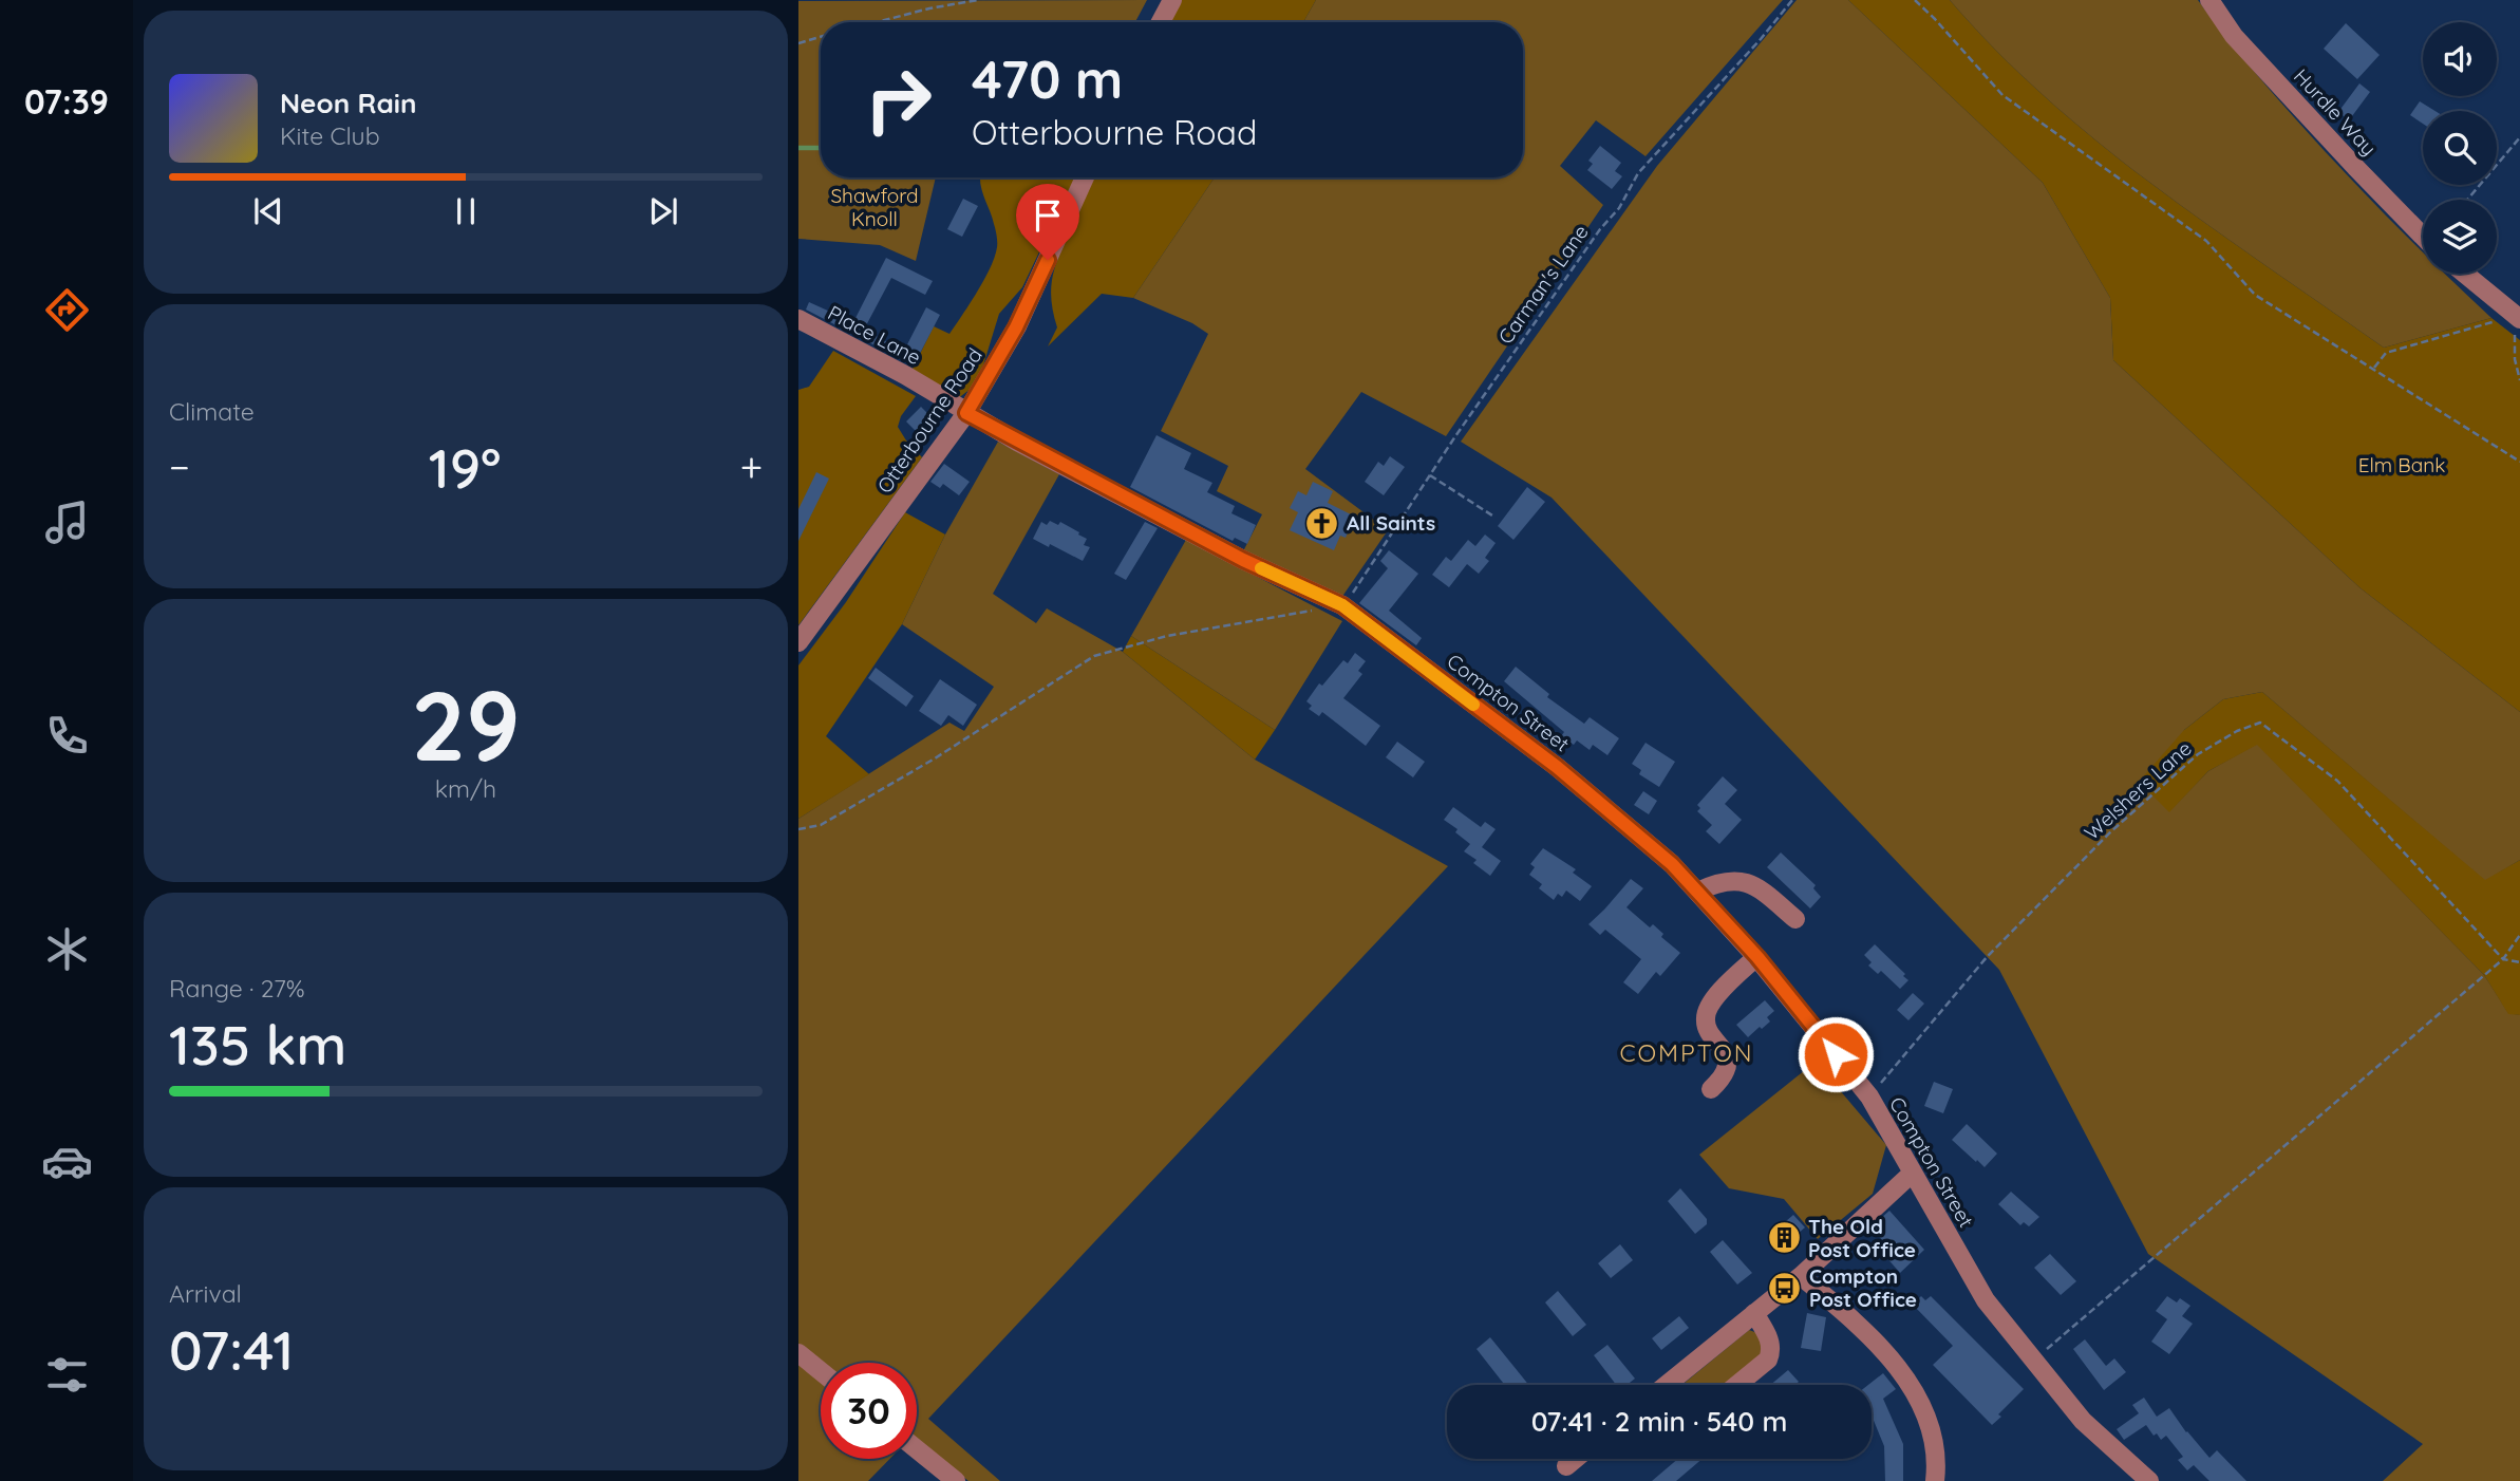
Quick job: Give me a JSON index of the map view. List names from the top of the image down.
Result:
{
  "streets": {
    "street": [
      "Hurdle Way",
      "Place Lane",
      "Otterbourne Road",
      "Compton Street"
    ],
    "path": ["Carman's Lane", "Welshers Lane"]
  },
  "crossings": [
    ["Carman's Lane", "Compton Street"],
    ["Place Lane", "Otterbourne Road"],
    ["Place Lane", "Compton Street"],
    ["Otterbourne Road", "Compton Street"],
    ["Compton Street", "Welshers Lane"]
  ],
  "districts": ["COMPTON"],
  "parks": ["Shawford Knoll", "Elm Bank"],
  "places": {
    "church": ["All Saints"],
    "building": ["The Old Post Office"],
    "bus stop": ["Compton Post Office"]
  },
  "page": {
    "tabs": "07:39",
    "turn": ["470 m", "Otterbourne Road"],
    "song": ["Neon Rain", "Kite Club"],
    "tile": [
      "Climate",
      ["29", "km/h"],
      ["Range · 27%", "135 km"],
      ["Arrival", "07:41"]
    ],
    "heat": ["−", "19°", "+"],
    "limit": "30",
    "trip": "07:41 · 2 min · 540 m"
  }
}
